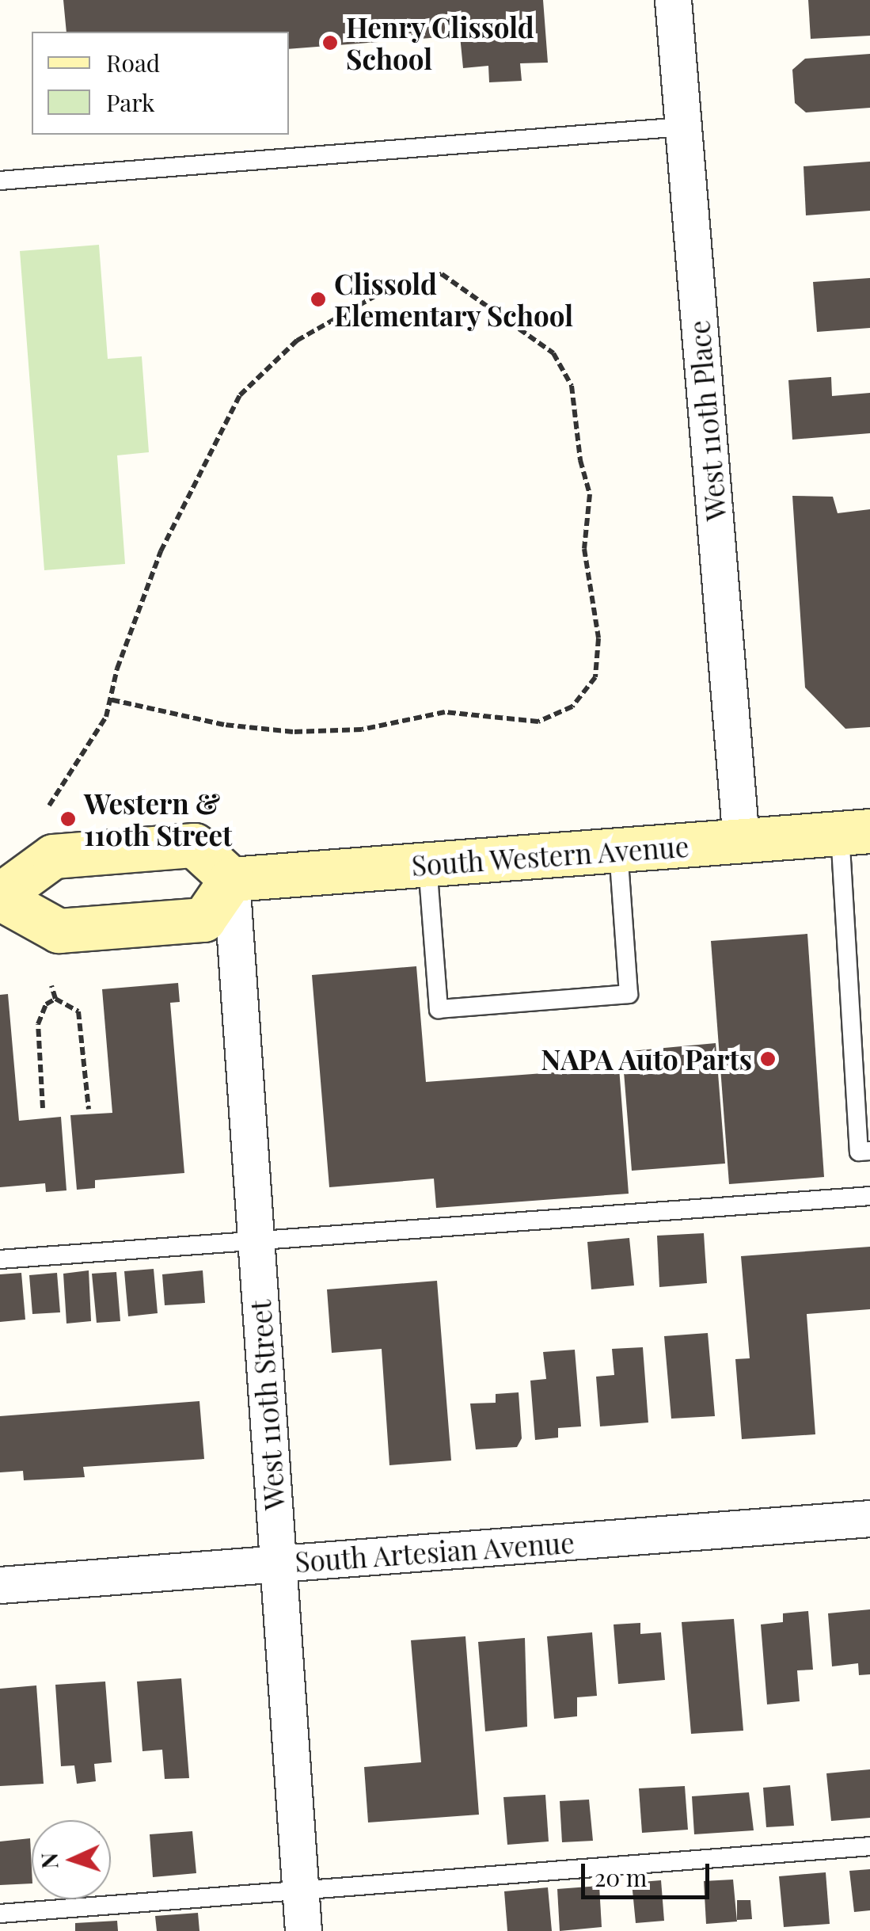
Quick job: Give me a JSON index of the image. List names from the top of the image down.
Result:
{
  "streets": {
    "main road": ["South Western Avenue"],
    "street": ["West 110th Place", "West 110th Street", "South Artesian Avenue"]
  },
  "crossings": [
    ["West 110th Place", "South Western Avenue"],
    ["South Western Avenue", "West 110th Street"],
    ["West 110th Street", "South Artesian Avenue"]
  ],
  "places": [
    "Henry Clissold School",
    "Clissold Elementary School",
    "Western & 110th Street",
    "NAPA Auto Parts"
  ],
  "legend": ["Road", "Park"],
  "scale_bar": "20 m",
  "north": "left"
}
